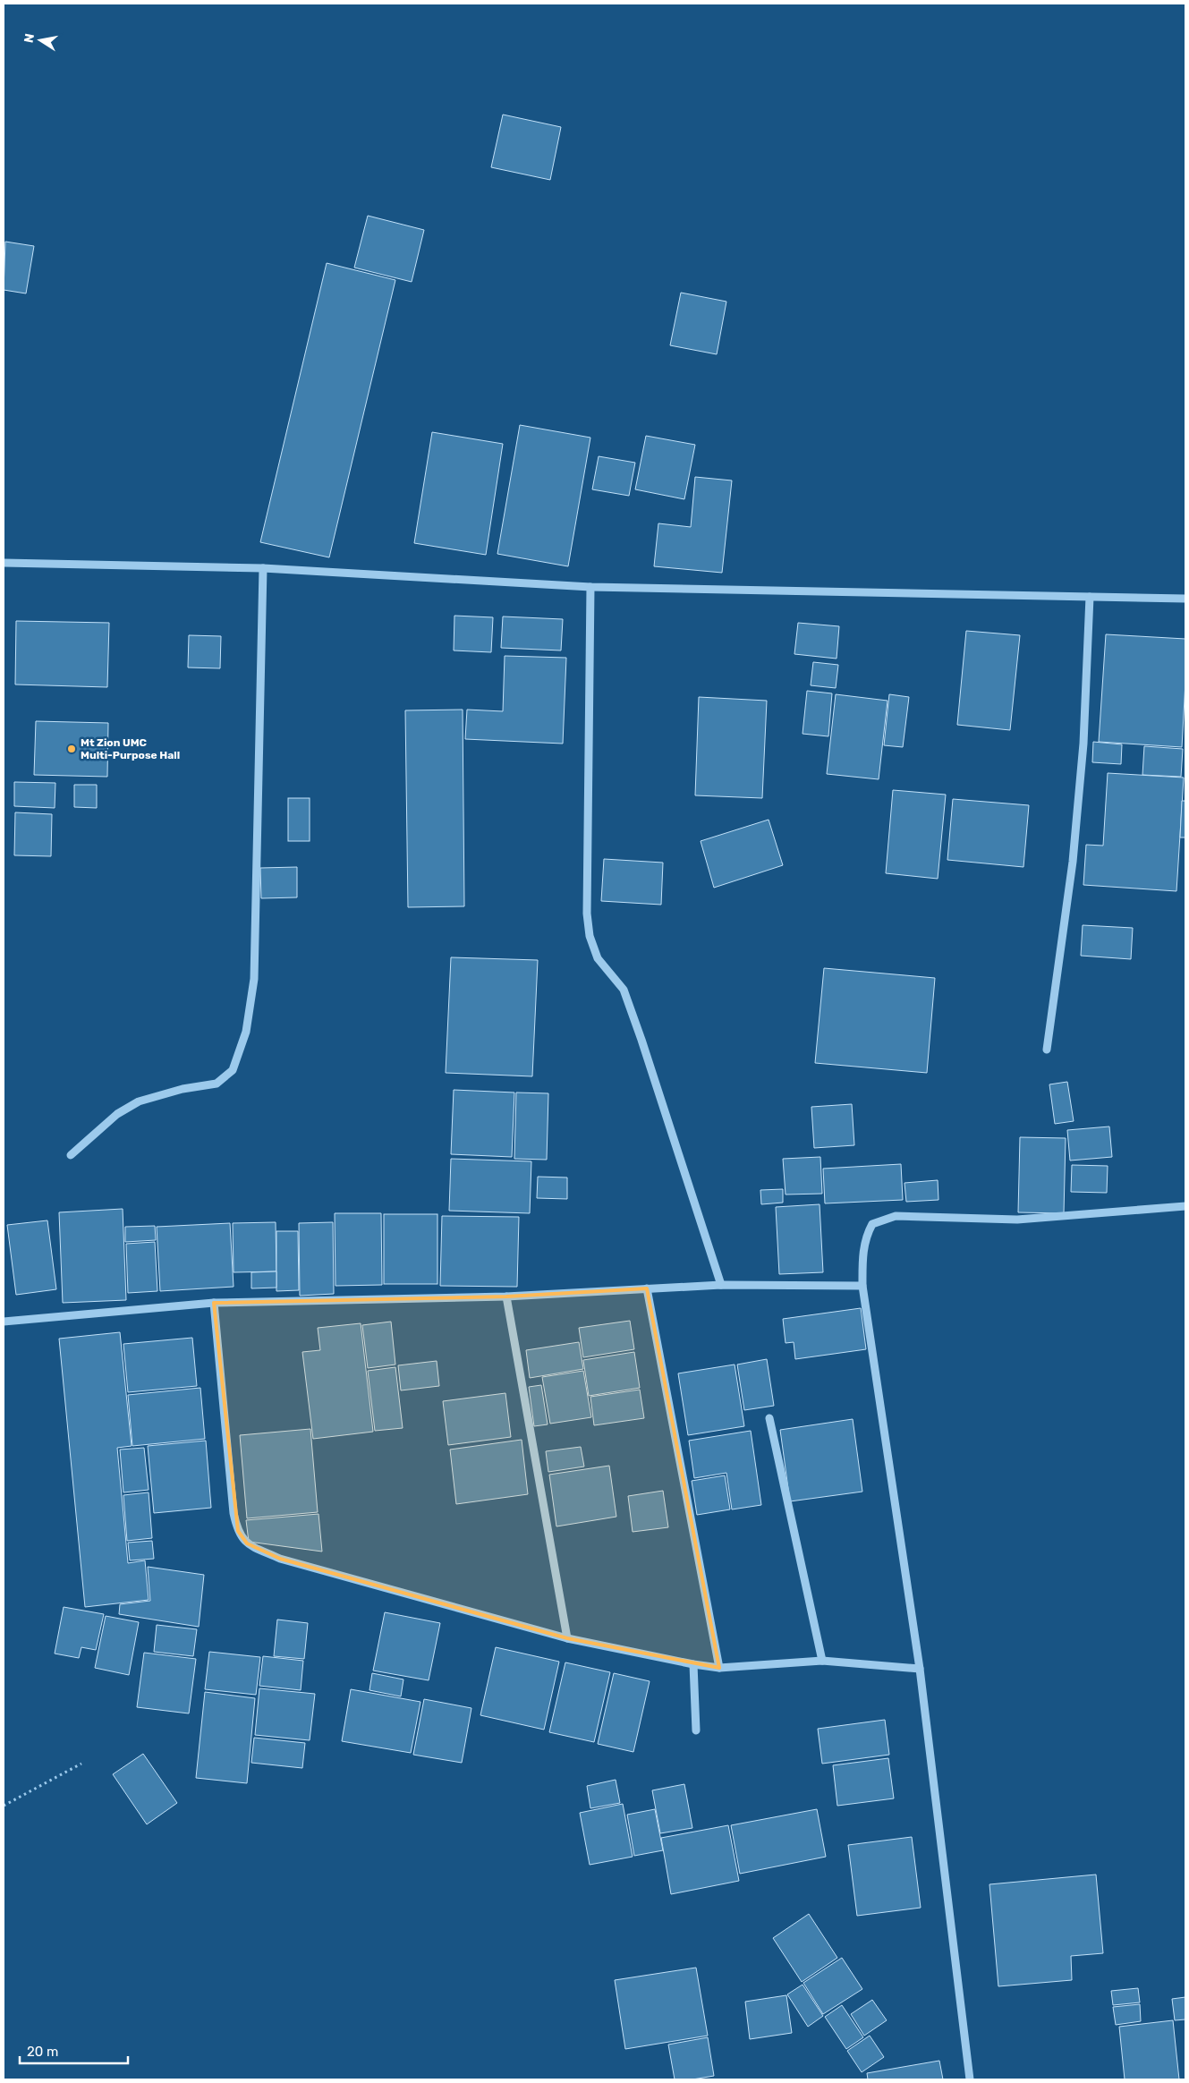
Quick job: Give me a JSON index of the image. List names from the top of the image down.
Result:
{
  "places": ["Mt Zion UMC Multi-Purpose Hall"],
  "scale_bar": "20 m",
  "north": "left"
}
